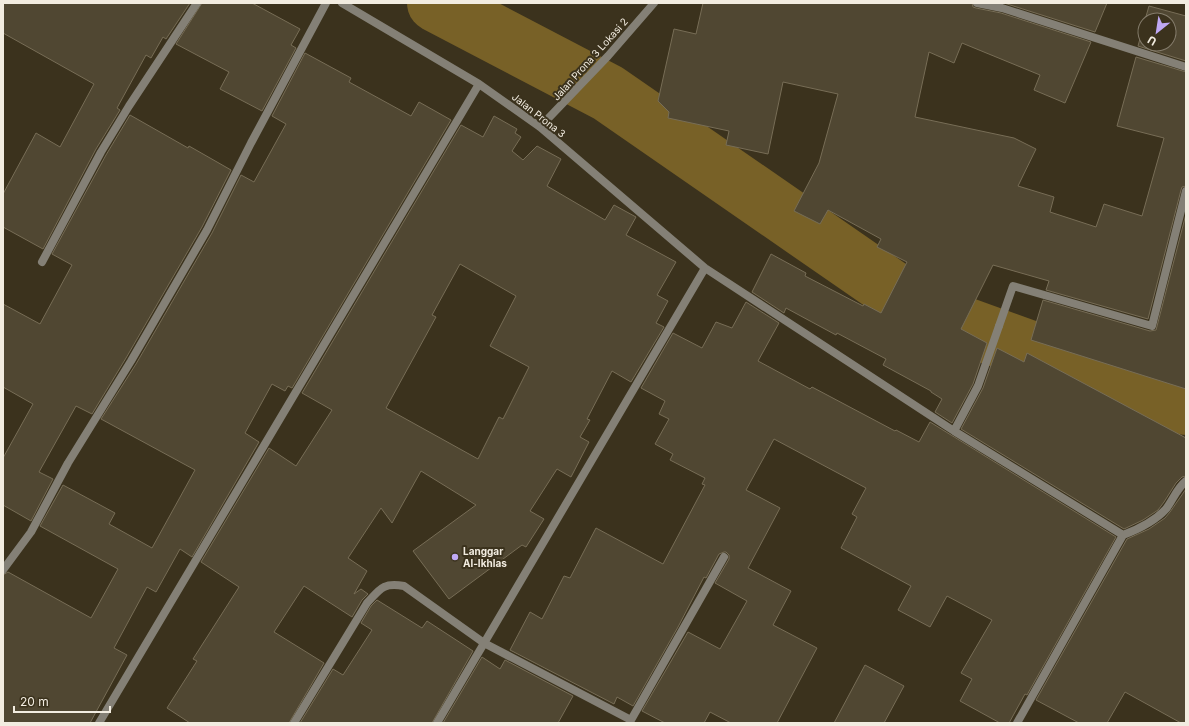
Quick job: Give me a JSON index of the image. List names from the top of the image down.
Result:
{
  "streets": {
    "street": ["Jalan Prona 3 Lokasi 2", "Jalan Prona 3"]
  },
  "crossings": [
    ["Jalan Prona 3 Lokasi 2", "Jalan Prona 3"]
  ],
  "places": ["Langgar Al-Ikhlas"],
  "scale_bar": "20 m",
  "north": "bottom left"
}
